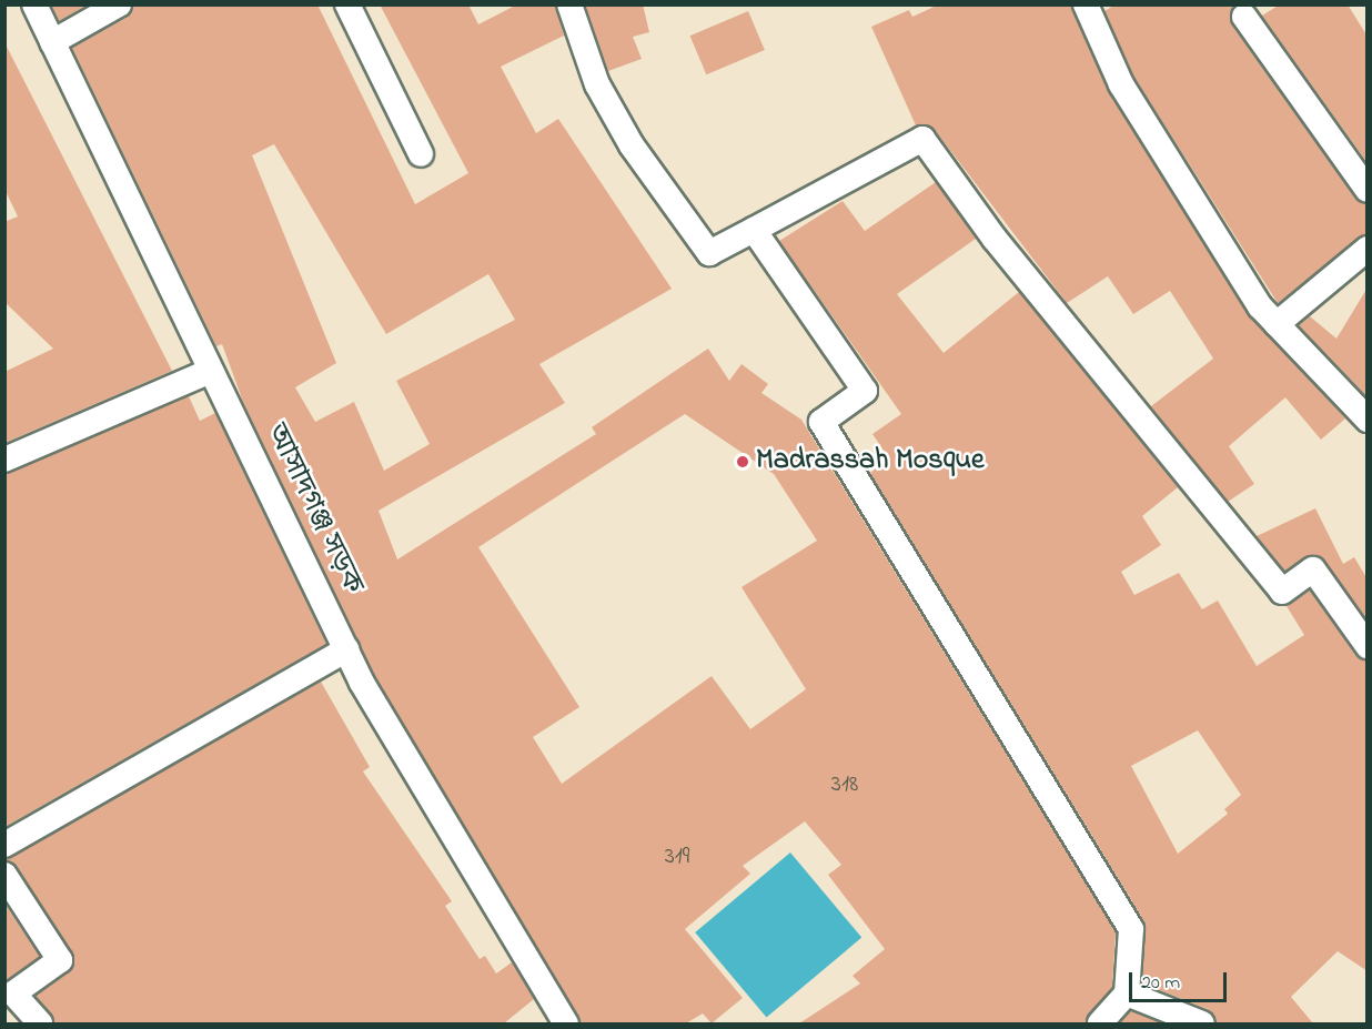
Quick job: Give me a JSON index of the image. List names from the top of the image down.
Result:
{
  "streets": {
    "street": ["আসাদগঞ্জ সড়ক"]
  },
  "places": ["Madrassah Mosque"],
  "house_numbers": ["318", "319"],
  "scale_bar": "20 m"
}
